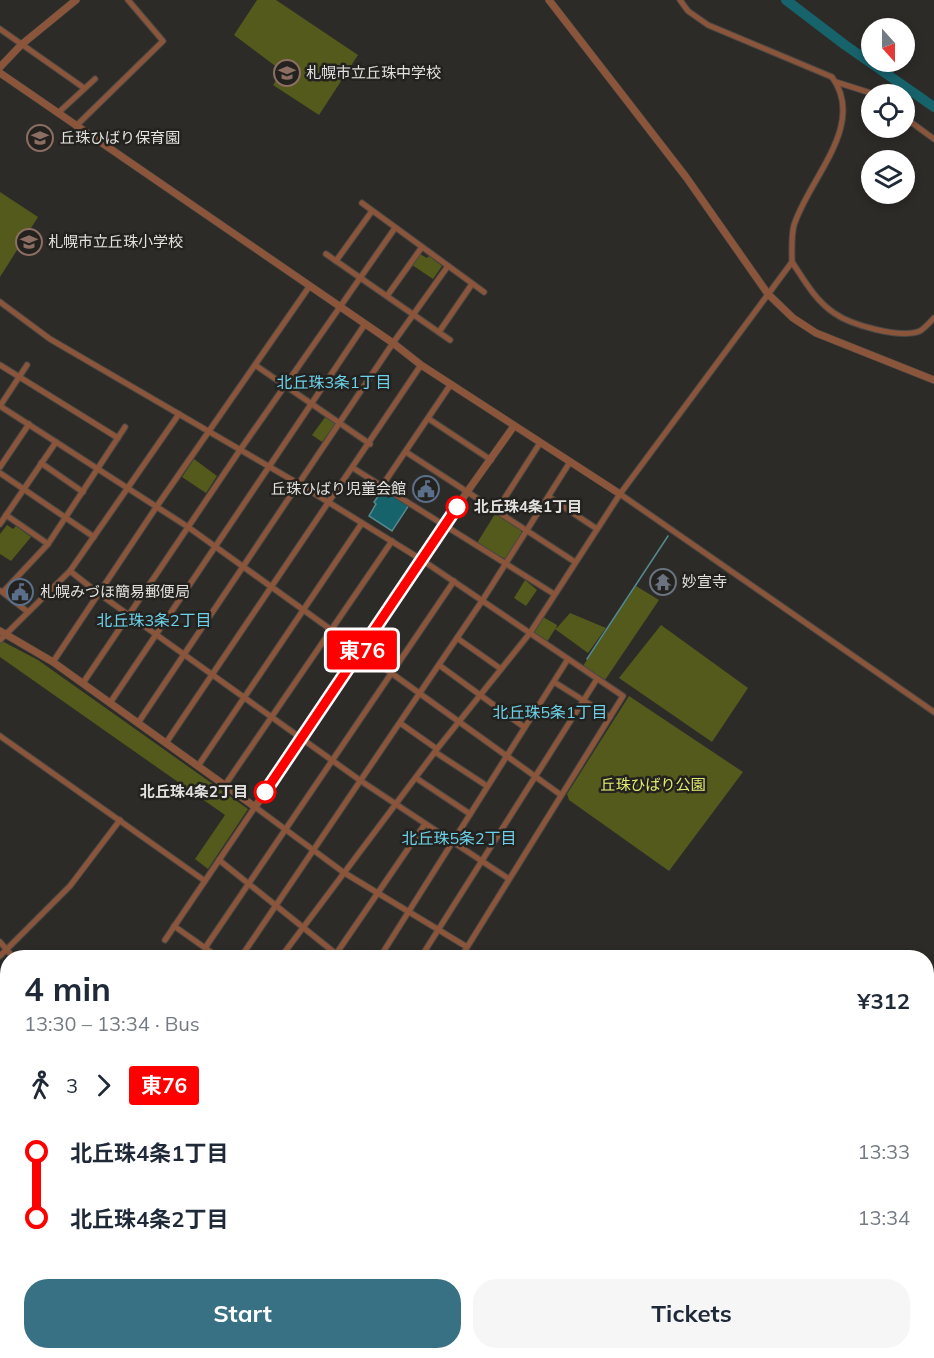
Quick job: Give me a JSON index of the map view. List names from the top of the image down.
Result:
{
  "districts": [
    "北丘珠3条1丁目",
    "北丘珠3条2丁目",
    "北丘珠5条1丁目",
    "北丘珠5条2丁目"
  ],
  "parks": ["丘珠ひばり公園"],
  "places": {
    "school or university": ["札幌市立丘珠中学校", "丘珠ひばり保育園", "札幌市立丘珠小学校"],
    "public building": ["丘珠ひばり児童会館", "札幌みづほ簡易郵便局"],
    "other": ["北丘珠4条1丁目", "北丘珠4条2丁目"],
    "temple": ["妙宣寺"]
  },
  "lines": ["bus line 東76"],
  "north": "bottom",
  "page": {
    "on_map": "東76",
    "heading": ["4 min", "13:30 – 13:34 · Bus", "¥312"],
    "legs": ["3", "東76"],
    "list": [
      {
        "name": "北丘珠4条1丁目",
        "value": "13:33"
      },
      {
        "name": "北丘珠4条2丁目",
        "value": "13:34"
      }
    ],
    "buttons": ["Start", "Tickets"]
  }
}
